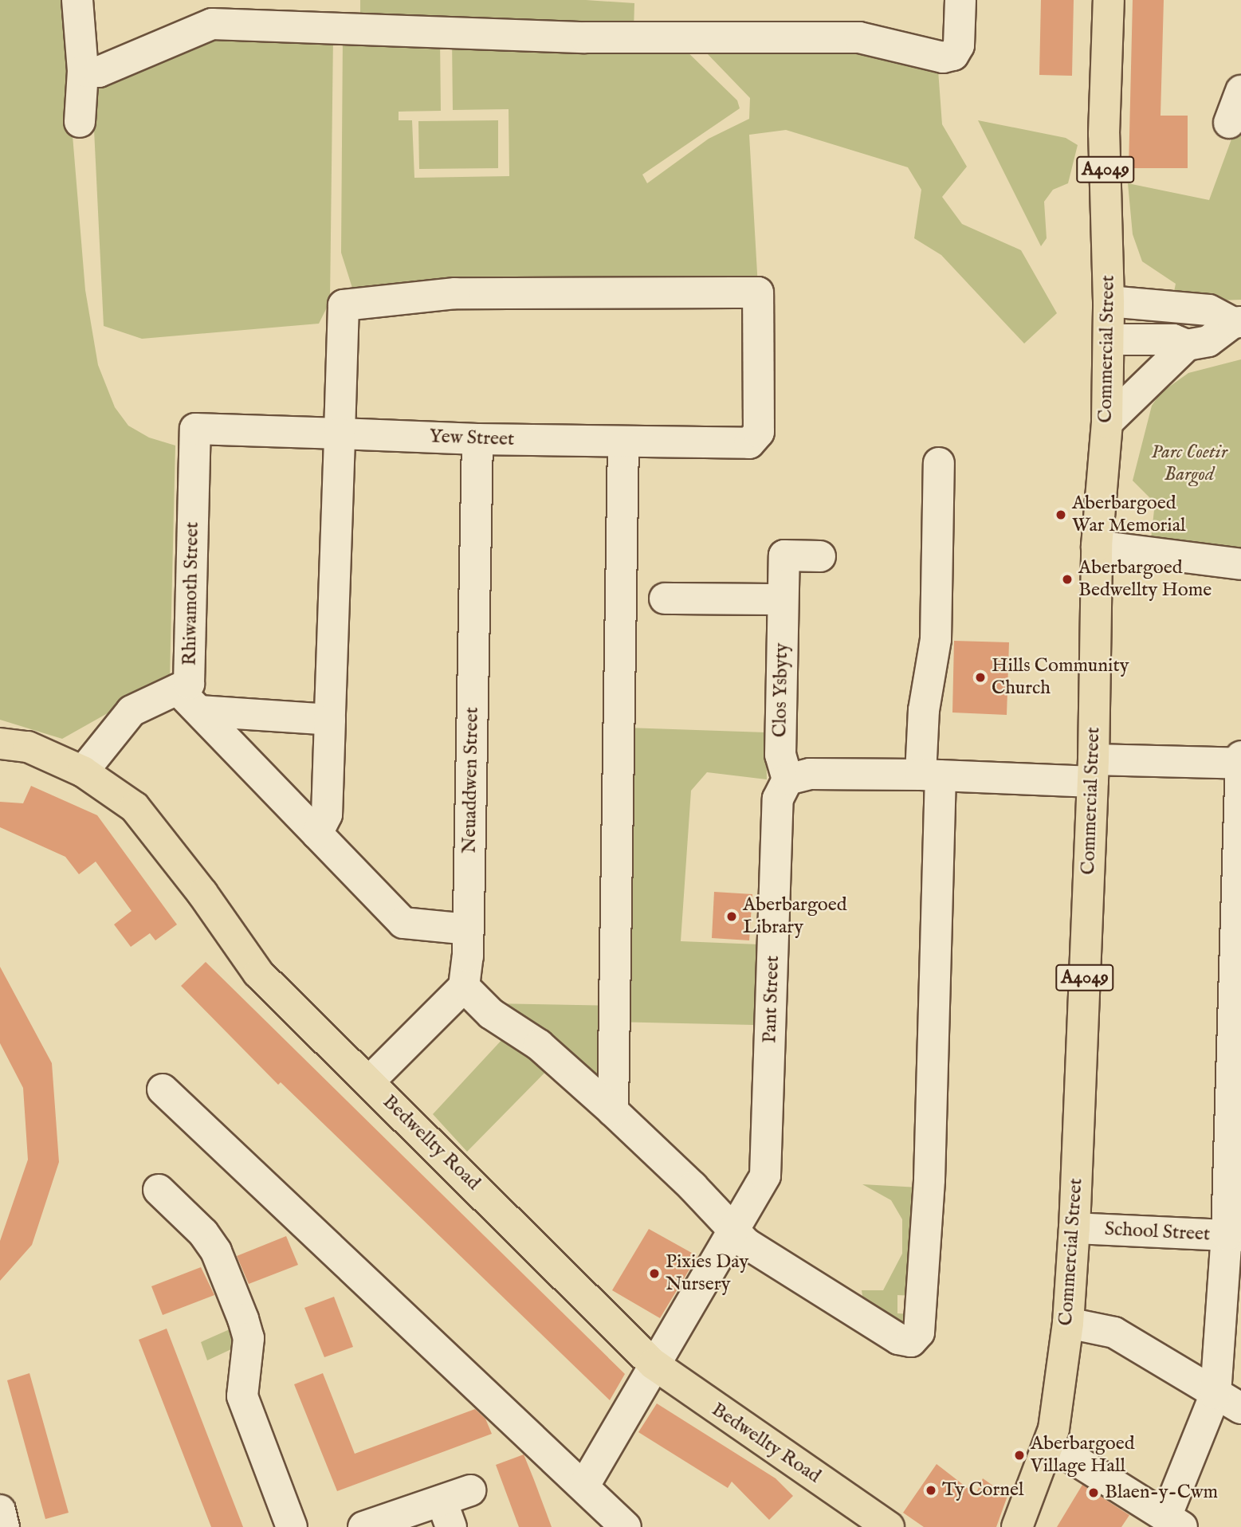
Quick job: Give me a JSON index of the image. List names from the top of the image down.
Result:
{
  "streets": {
    "main road": ["A4049", "Commercial Street", "Bedwellty Road"],
    "street": [
      "Yew Street",
      "Rhiwamoth Street",
      "Clos Ysbyty",
      "Neuaddwen Street",
      "Pant Street",
      "School Street"
    ]
  },
  "crossings": [
    ["Commercial Street", "School Street"],
    ["Yew Street", "Rhiwamoth Street"],
    ["Yew Street", "Neuaddwen Street"],
    ["Rhiwamoth Street", "Bedwellty Road"],
    ["Clos Ysbyty", "Pant Street"],
    ["Pant Street", "Bedwellty Road"]
  ],
  "parks": ["Parc Coetir Bargod"],
  "places": [
    "Aberbargoed War Memorial",
    "Aberbargoed Bedwellty Home",
    "Hills Community Church",
    "Aberbargoed Library",
    "Pixies Day Nursery",
    "Aberbargoed Village Hall",
    "Ty Cornel",
    "Blaen-y-Cwm"
  ]
}
